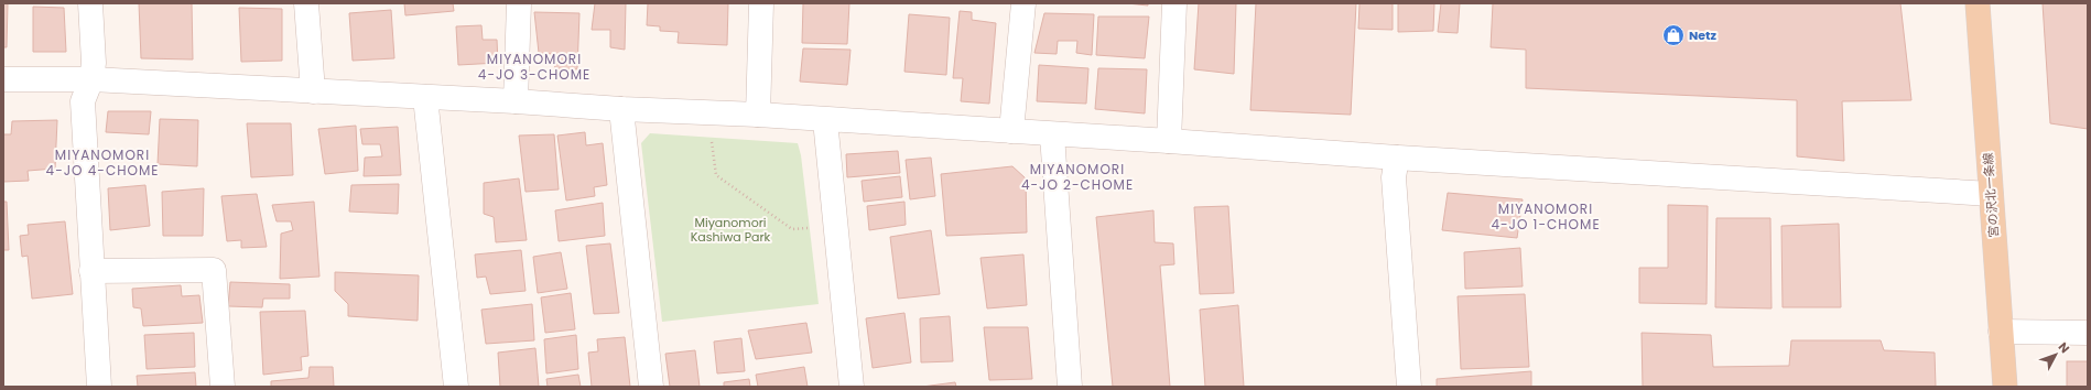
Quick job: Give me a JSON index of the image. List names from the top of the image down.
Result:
{
  "streets": {
    "main road": ["宮の沢北一条線"]
  },
  "districts": [
    "MIYANOMORI 4-JO 3-CHOME",
    "MIYANOMORI 4-JO 4-CHOME",
    "MIYANOMORI 4-JO 2-CHOME",
    "MIYANOMORI 4-JO 1-CHOME"
  ],
  "parks": ["Miyanomori Kashiwa Park"],
  "places": {
    "shop": ["Netz"]
  },
  "north": "top right"
}
